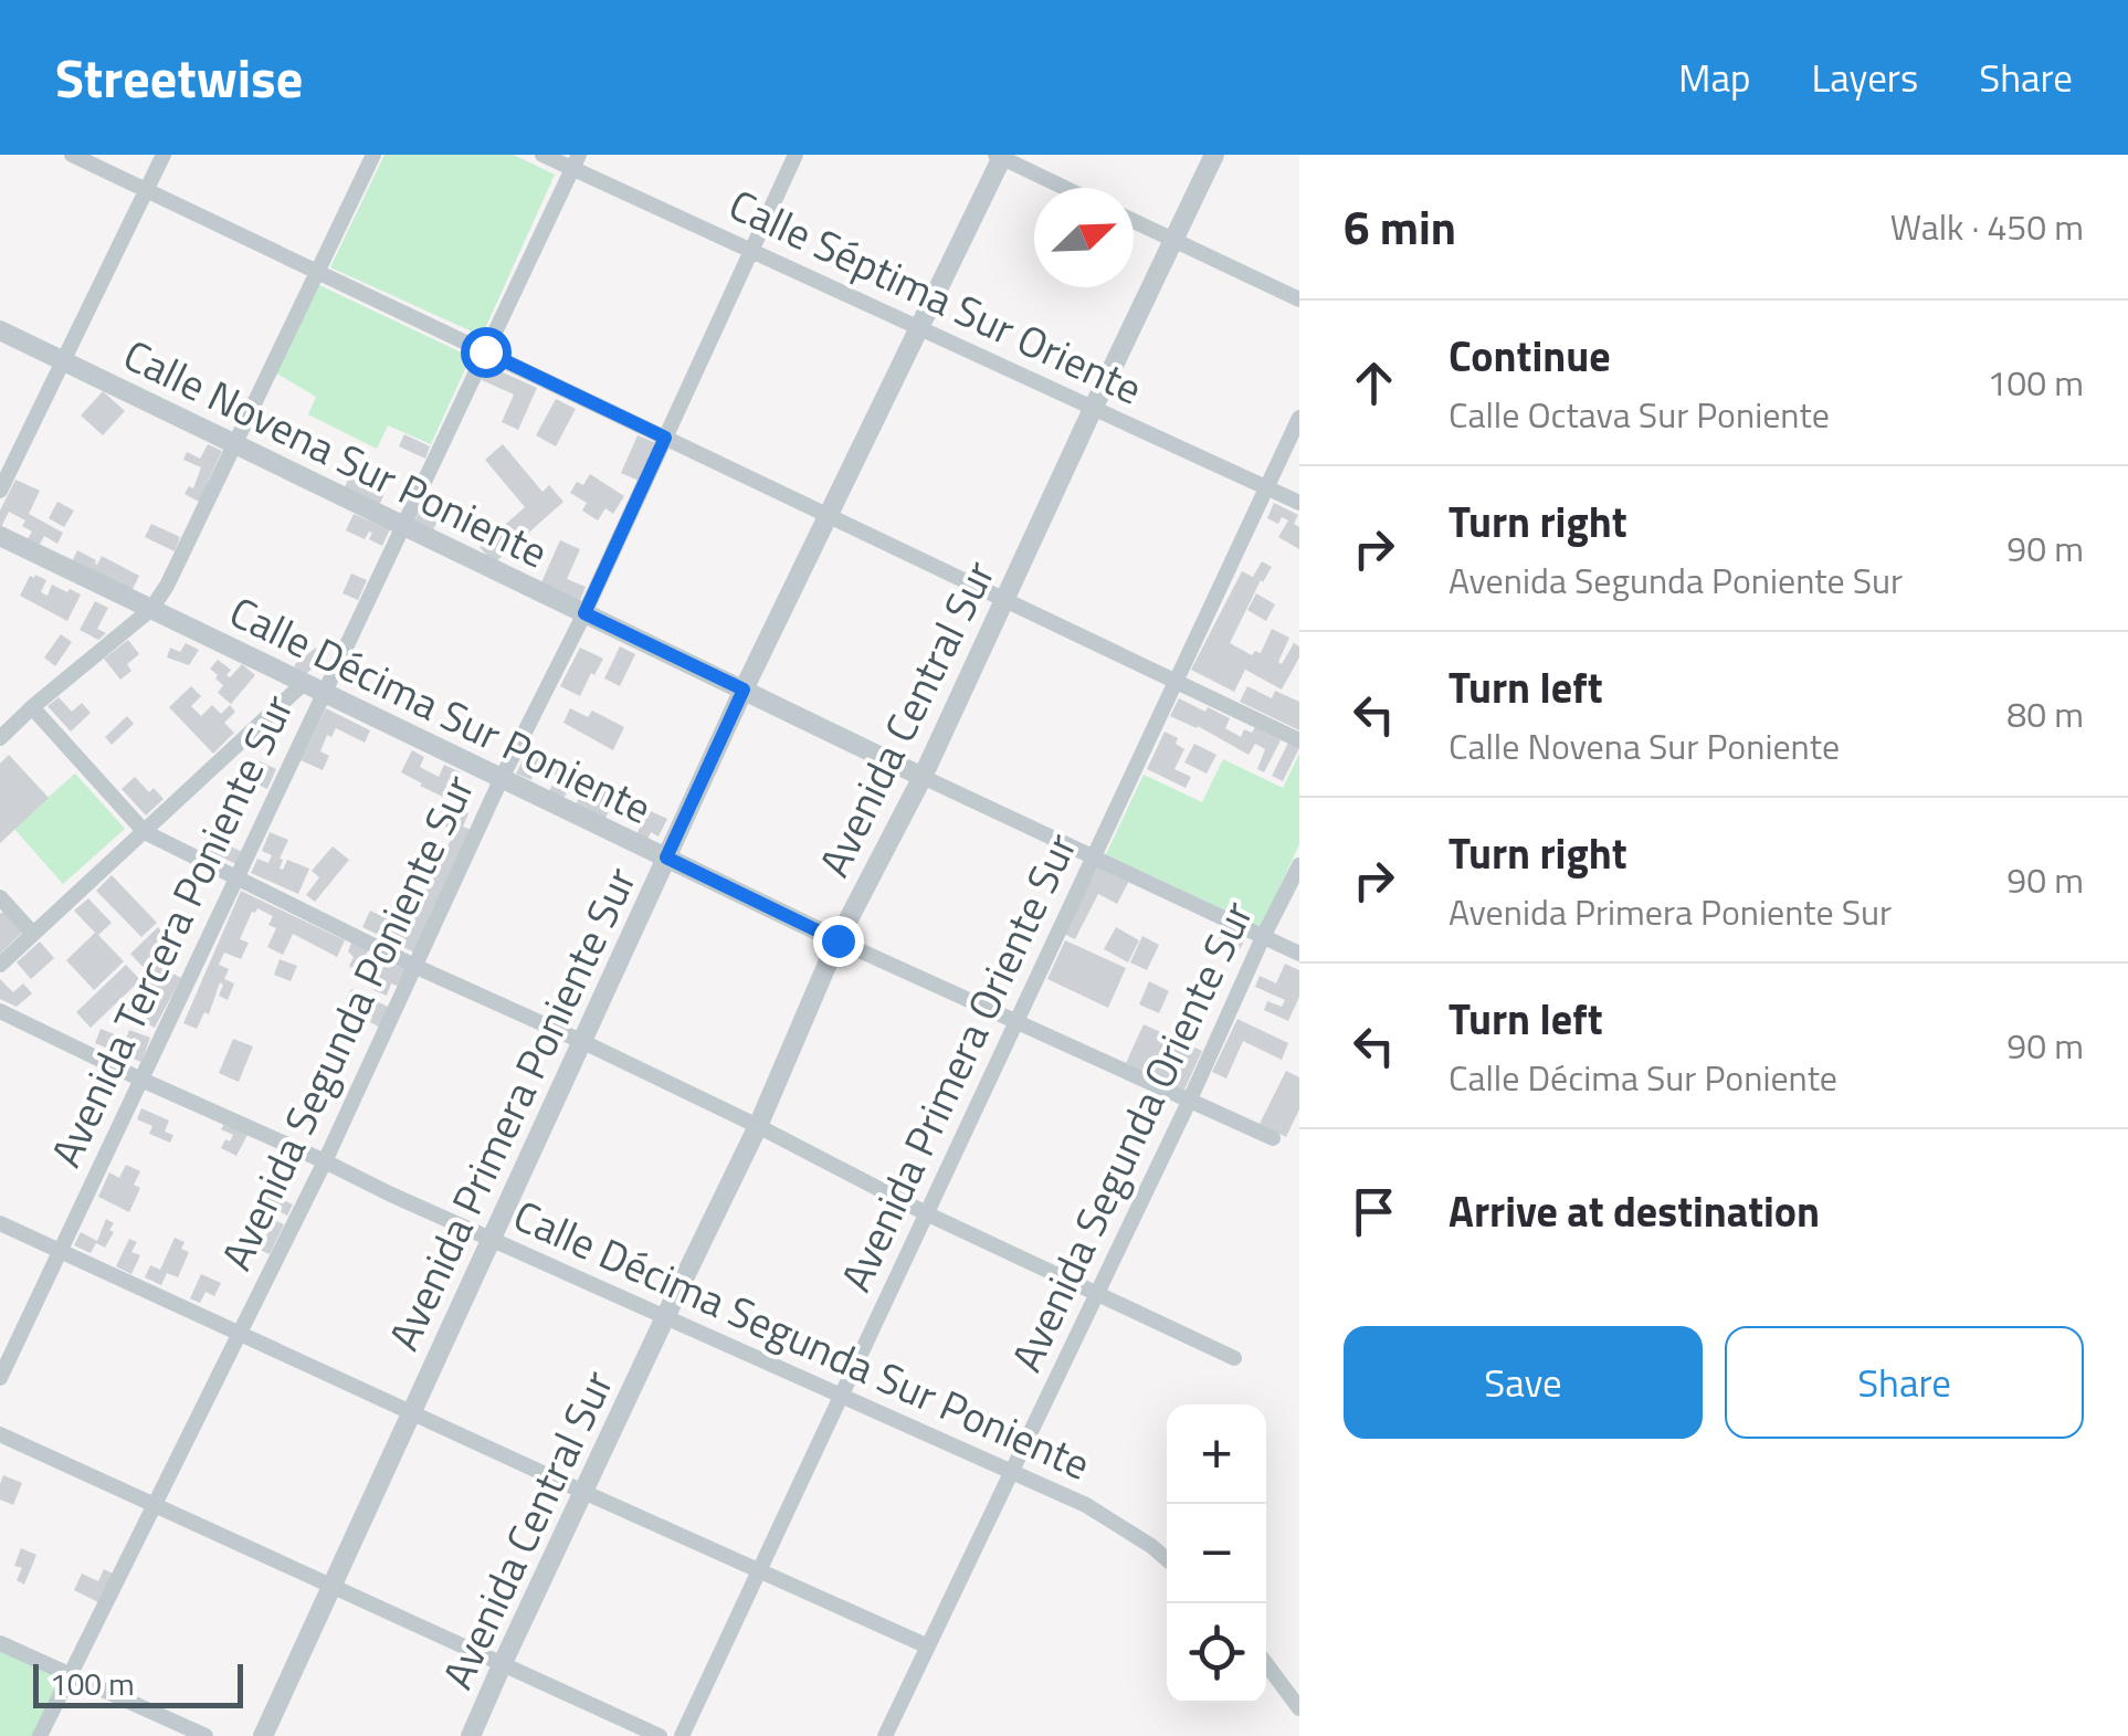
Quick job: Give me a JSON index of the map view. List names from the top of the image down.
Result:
{
  "streets": {
    "street": [
      "Calle Séptima Sur Oriente",
      "Calle Novena Sur Poniente",
      "Calle Décima Sur Poniente",
      "Avenida Central Sur",
      "Avenida Tercera Poniente Sur",
      "Avenida Segunda Poniente Sur",
      "Avenida Primera Oriente Sur",
      "Avenida Primera Poniente Sur",
      "Avenida Segunda Oriente Sur",
      "Calle Décima Segunda Sur Poniente"
    ]
  },
  "crossings": [
    ["Calle Séptima Sur Oriente", "Avenida Central Sur"],
    ["Calle Séptima Sur Oriente", "Avenida Tercera Poniente Sur"],
    ["Calle Séptima Sur Oriente", "Avenida Segunda Poniente Sur"],
    ["Calle Séptima Sur Oriente", "Avenida Primera Oriente Sur"],
    ["Calle Séptima Sur Oriente", "Avenida Primera Poniente Sur"],
    ["Calle Novena Sur Poniente", "Avenida Central Sur"],
    ["Calle Novena Sur Poniente", "Avenida Tercera Poniente Sur"],
    ["Calle Novena Sur Poniente", "Avenida Segunda Poniente Sur"],
    ["Calle Novena Sur Poniente", "Avenida Primera Oriente Sur"],
    ["Calle Novena Sur Poniente", "Avenida Primera Poniente Sur"],
    ["Calle Novena Sur Poniente", "Avenida Segunda Oriente Sur"],
    ["Calle Décima Sur Poniente", "Avenida Central Sur"],
    ["Calle Décima Sur Poniente", "Avenida Tercera Poniente Sur"],
    ["Calle Décima Sur Poniente", "Avenida Segunda Poniente Sur"],
    ["Calle Décima Sur Poniente", "Avenida Primera Oriente Sur"],
    ["Calle Décima Sur Poniente", "Avenida Primera Poniente Sur"],
    ["Calle Décima Sur Poniente", "Avenida Segunda Oriente Sur"],
    ["Avenida Central Sur", "Calle Décima Segunda Sur Poniente"],
    ["Avenida Tercera Poniente Sur", "Calle Décima Segunda Sur Poniente"],
    ["Avenida Segunda Poniente Sur", "Calle Décima Segunda Sur Poniente"],
    ["Avenida Primera Oriente Sur", "Calle Décima Segunda Sur Poniente"],
    ["Avenida Primera Poniente Sur", "Calle Décima Segunda Sur Poniente"],
    ["Avenida Segunda Oriente Sur", "Calle Décima Segunda Sur Poniente"]
  ],
  "scale_bar": "100 m",
  "north": "top right",
  "page": {
    "header": "Streetwise",
    "nav": ["Map", "Layers", "Share"],
    "heading": ["6 min", "Walk · 450 m"],
    "list": [
      ["Continue", "Calle Octava Sur Poniente", "100 m"],
      ["Turn right", "Avenida Segunda Poniente Sur", "90 m"],
      ["Turn left", "Calle Novena Sur Poniente", "80 m"],
      ["Turn right", "Avenida Primera Poniente Sur", "90 m"],
      ["Turn left", "Calle Décima Sur Poniente", "90 m"],
      "Arrive at destination"
    ],
    "buttons": ["Save", "Share"],
    "map_buttons": ["+", "−"],
    "scale": "100 m"
  }
}
